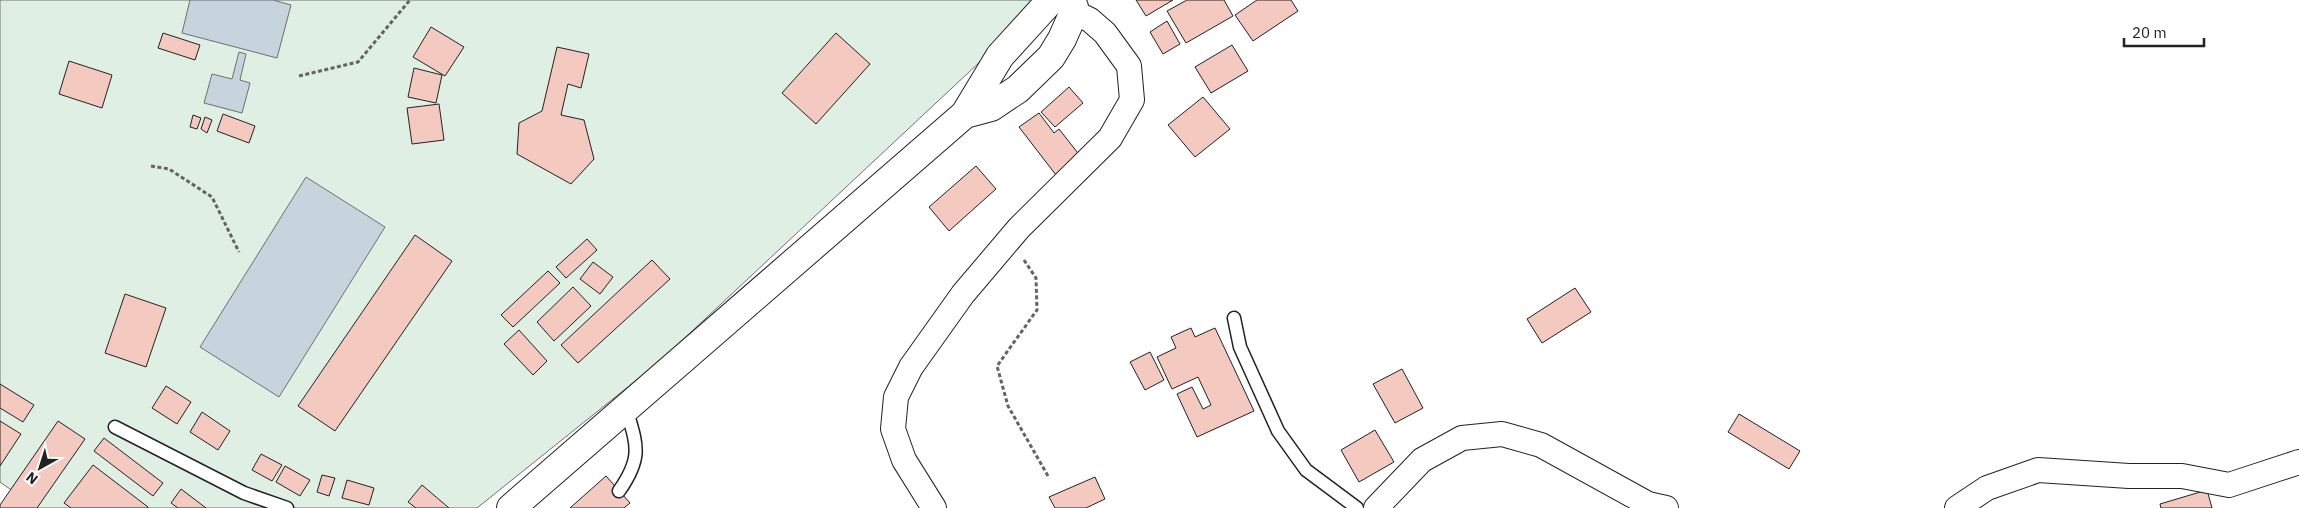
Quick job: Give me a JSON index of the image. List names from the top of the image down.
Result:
{
  "scale_bar": "20 m",
  "north": "bottom left"
}
